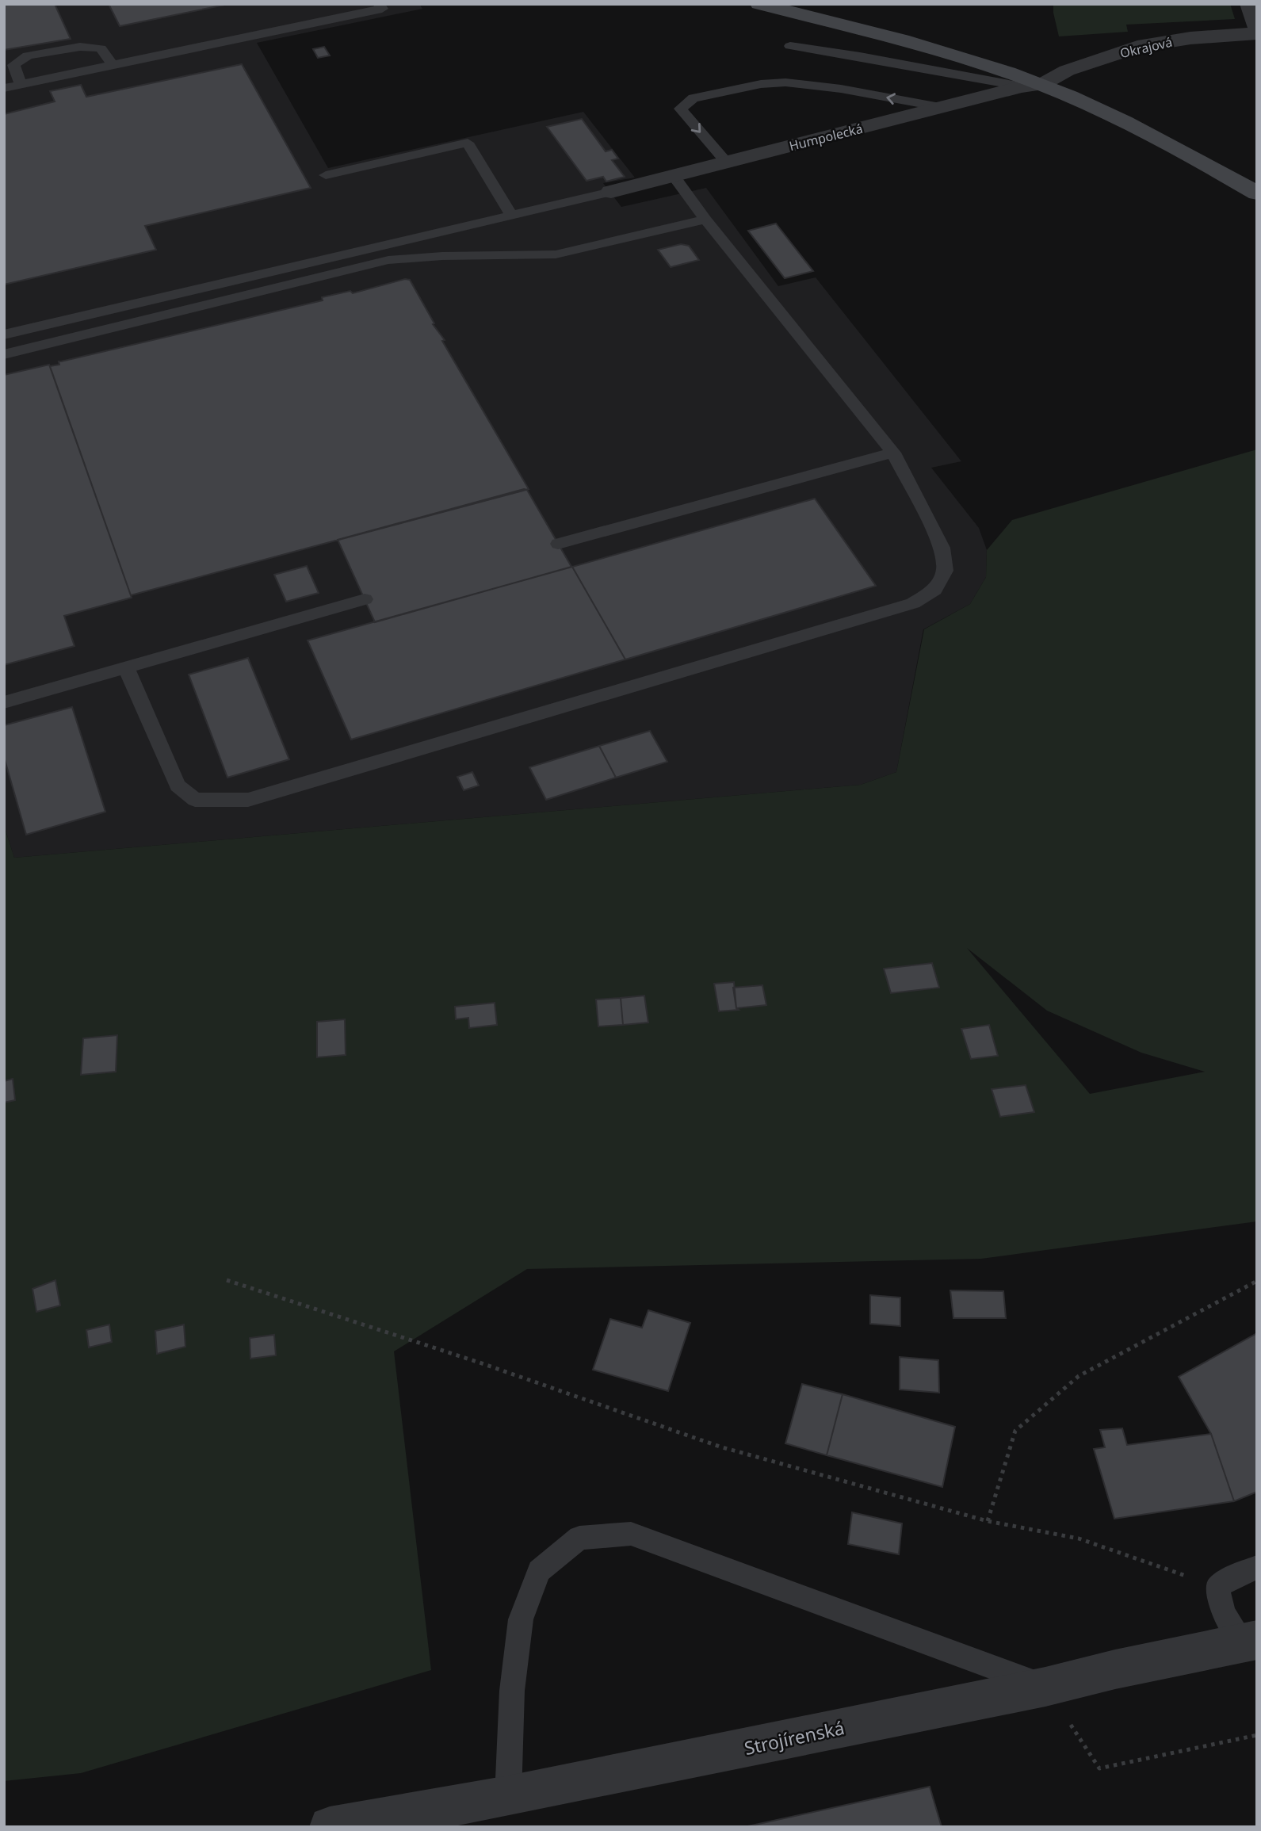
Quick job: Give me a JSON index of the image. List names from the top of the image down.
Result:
{
  "streets": {
    "street": ["Okrajová", "Humpolecká", "Strojírenská"]
  },
  "crossings": [
    ["Okrajová", "Humpolecká"]
  ]
}
